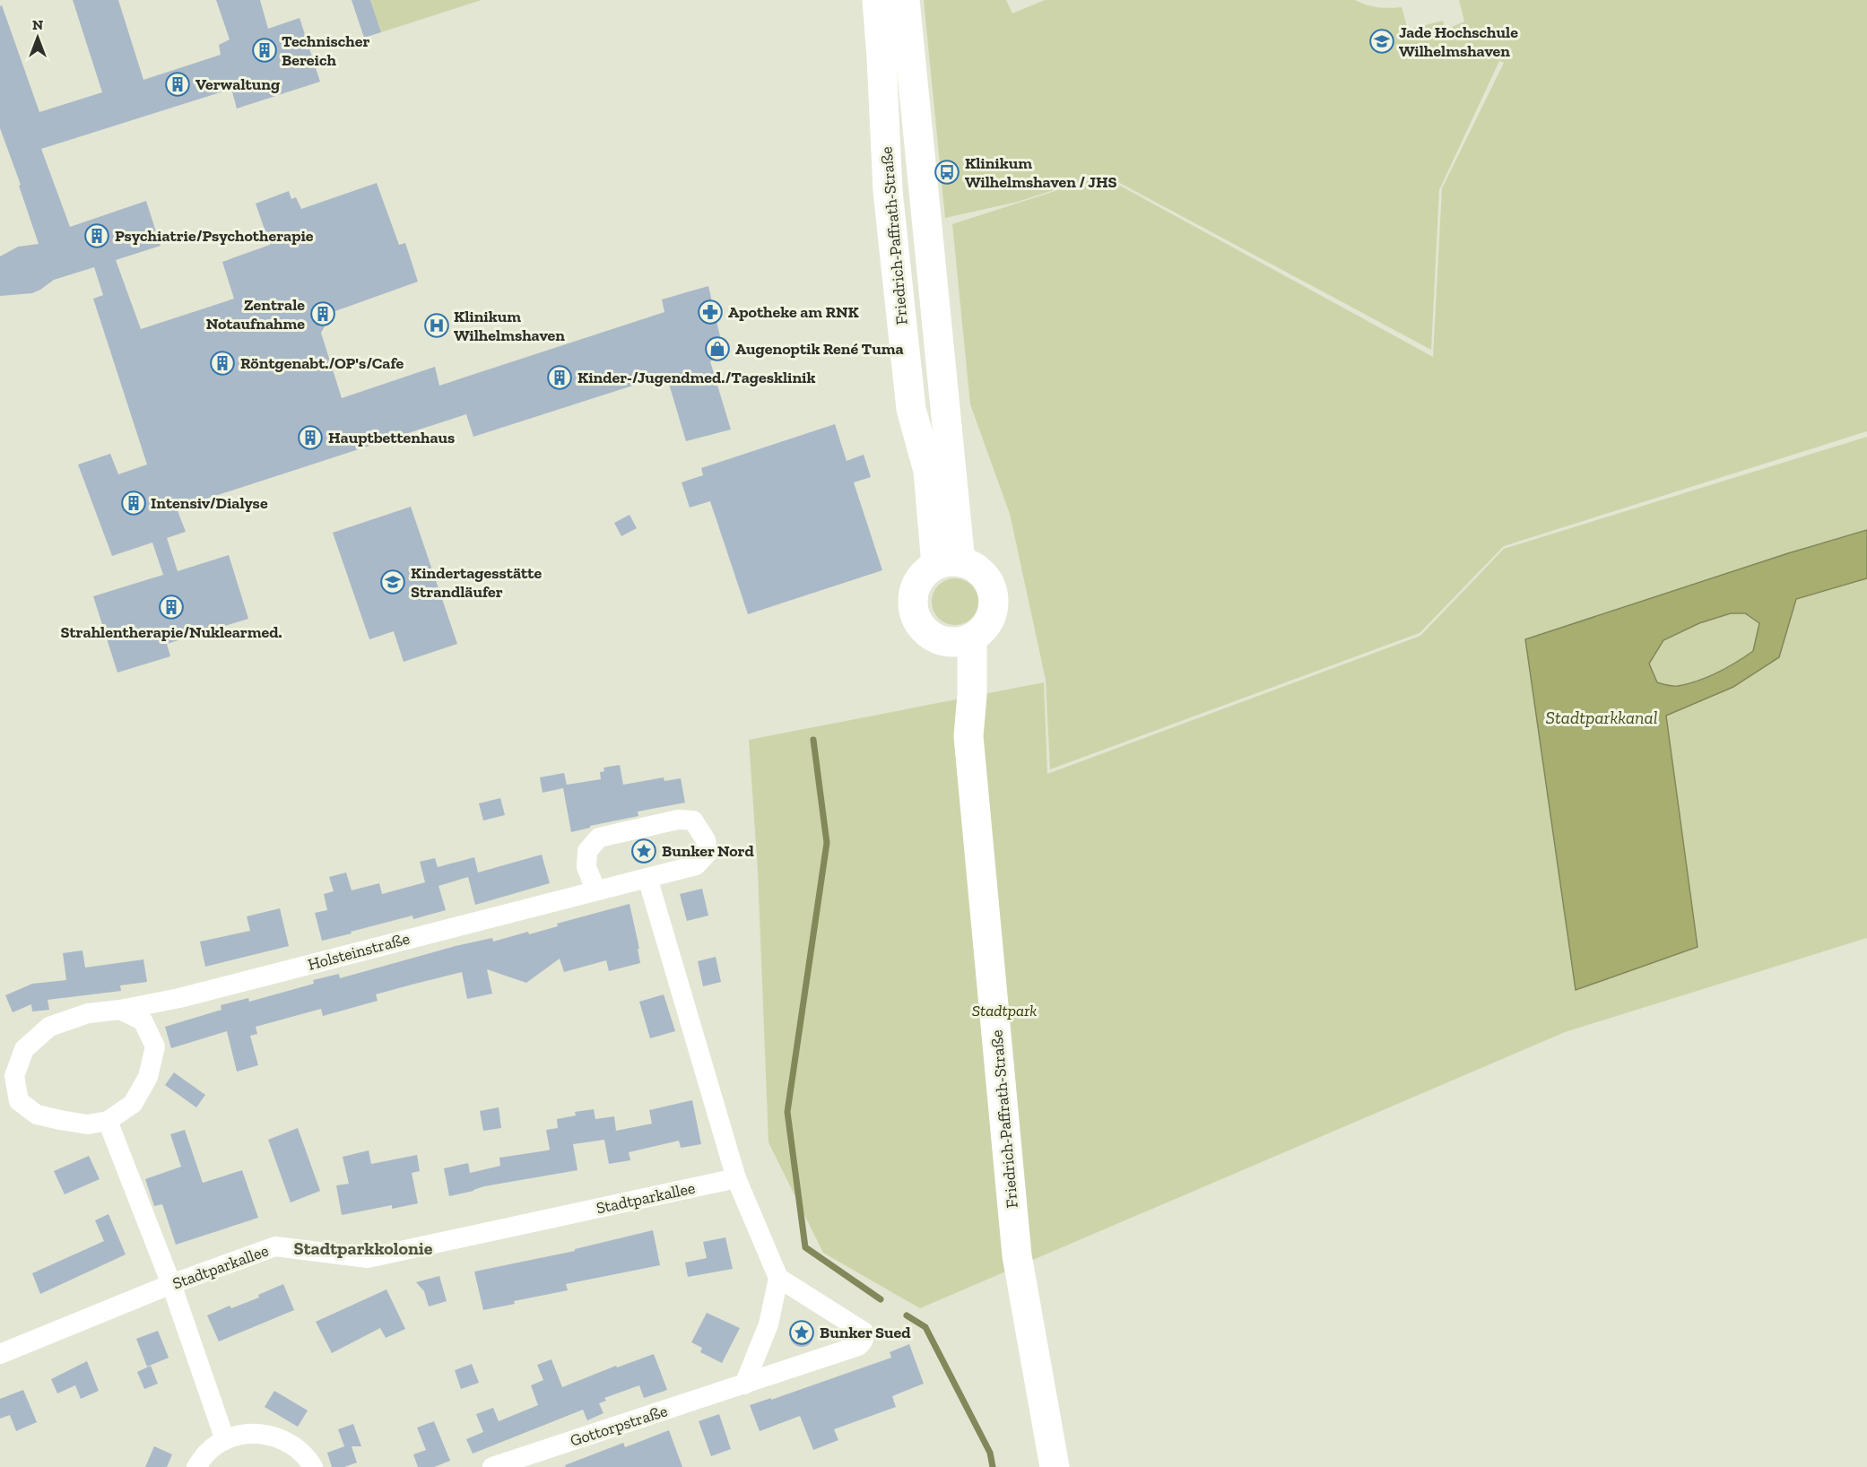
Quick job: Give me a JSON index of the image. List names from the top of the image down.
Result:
{
  "streets": {
    "main road": ["Friedrich-Paffrath-Straße"],
    "street": ["Holsteinstraße", "Stadtparkallee", "Gottorpstraße"]
  },
  "districts": ["Stadtparkkolonie"],
  "water": ["Stadtparkkanal"],
  "parks": ["Stadtpark"],
  "places": {
    "school or university": ["Jade Hochschule Wilhelmshaven", "Kindertagesstätte Strandläufer"],
    "building": [
      "Technischer Bereich",
      "Verwaltung",
      "Psychiatrie/Psychotherapie",
      "Zentrale Notaufnahme",
      "Röntgenabt./OP's/Cafe",
      "Kinder-/Jugendmed./Tagesklinik",
      "Hauptbettenhaus",
      "Intensiv/Dialyse",
      "Strahlentherapie/Nuklearmed."
    ],
    "bus stop": ["Klinikum Wilhelmshaven / JHS"],
    "pharmacy": ["Apotheke am RNK"],
    "hospital": ["Klinikum Wilhelmshaven"],
    "shop": ["Augenoptik René Tuma"],
    "place": ["Bunker Nord", "Bunker Sued"]
  },
  "north": "top"
}
